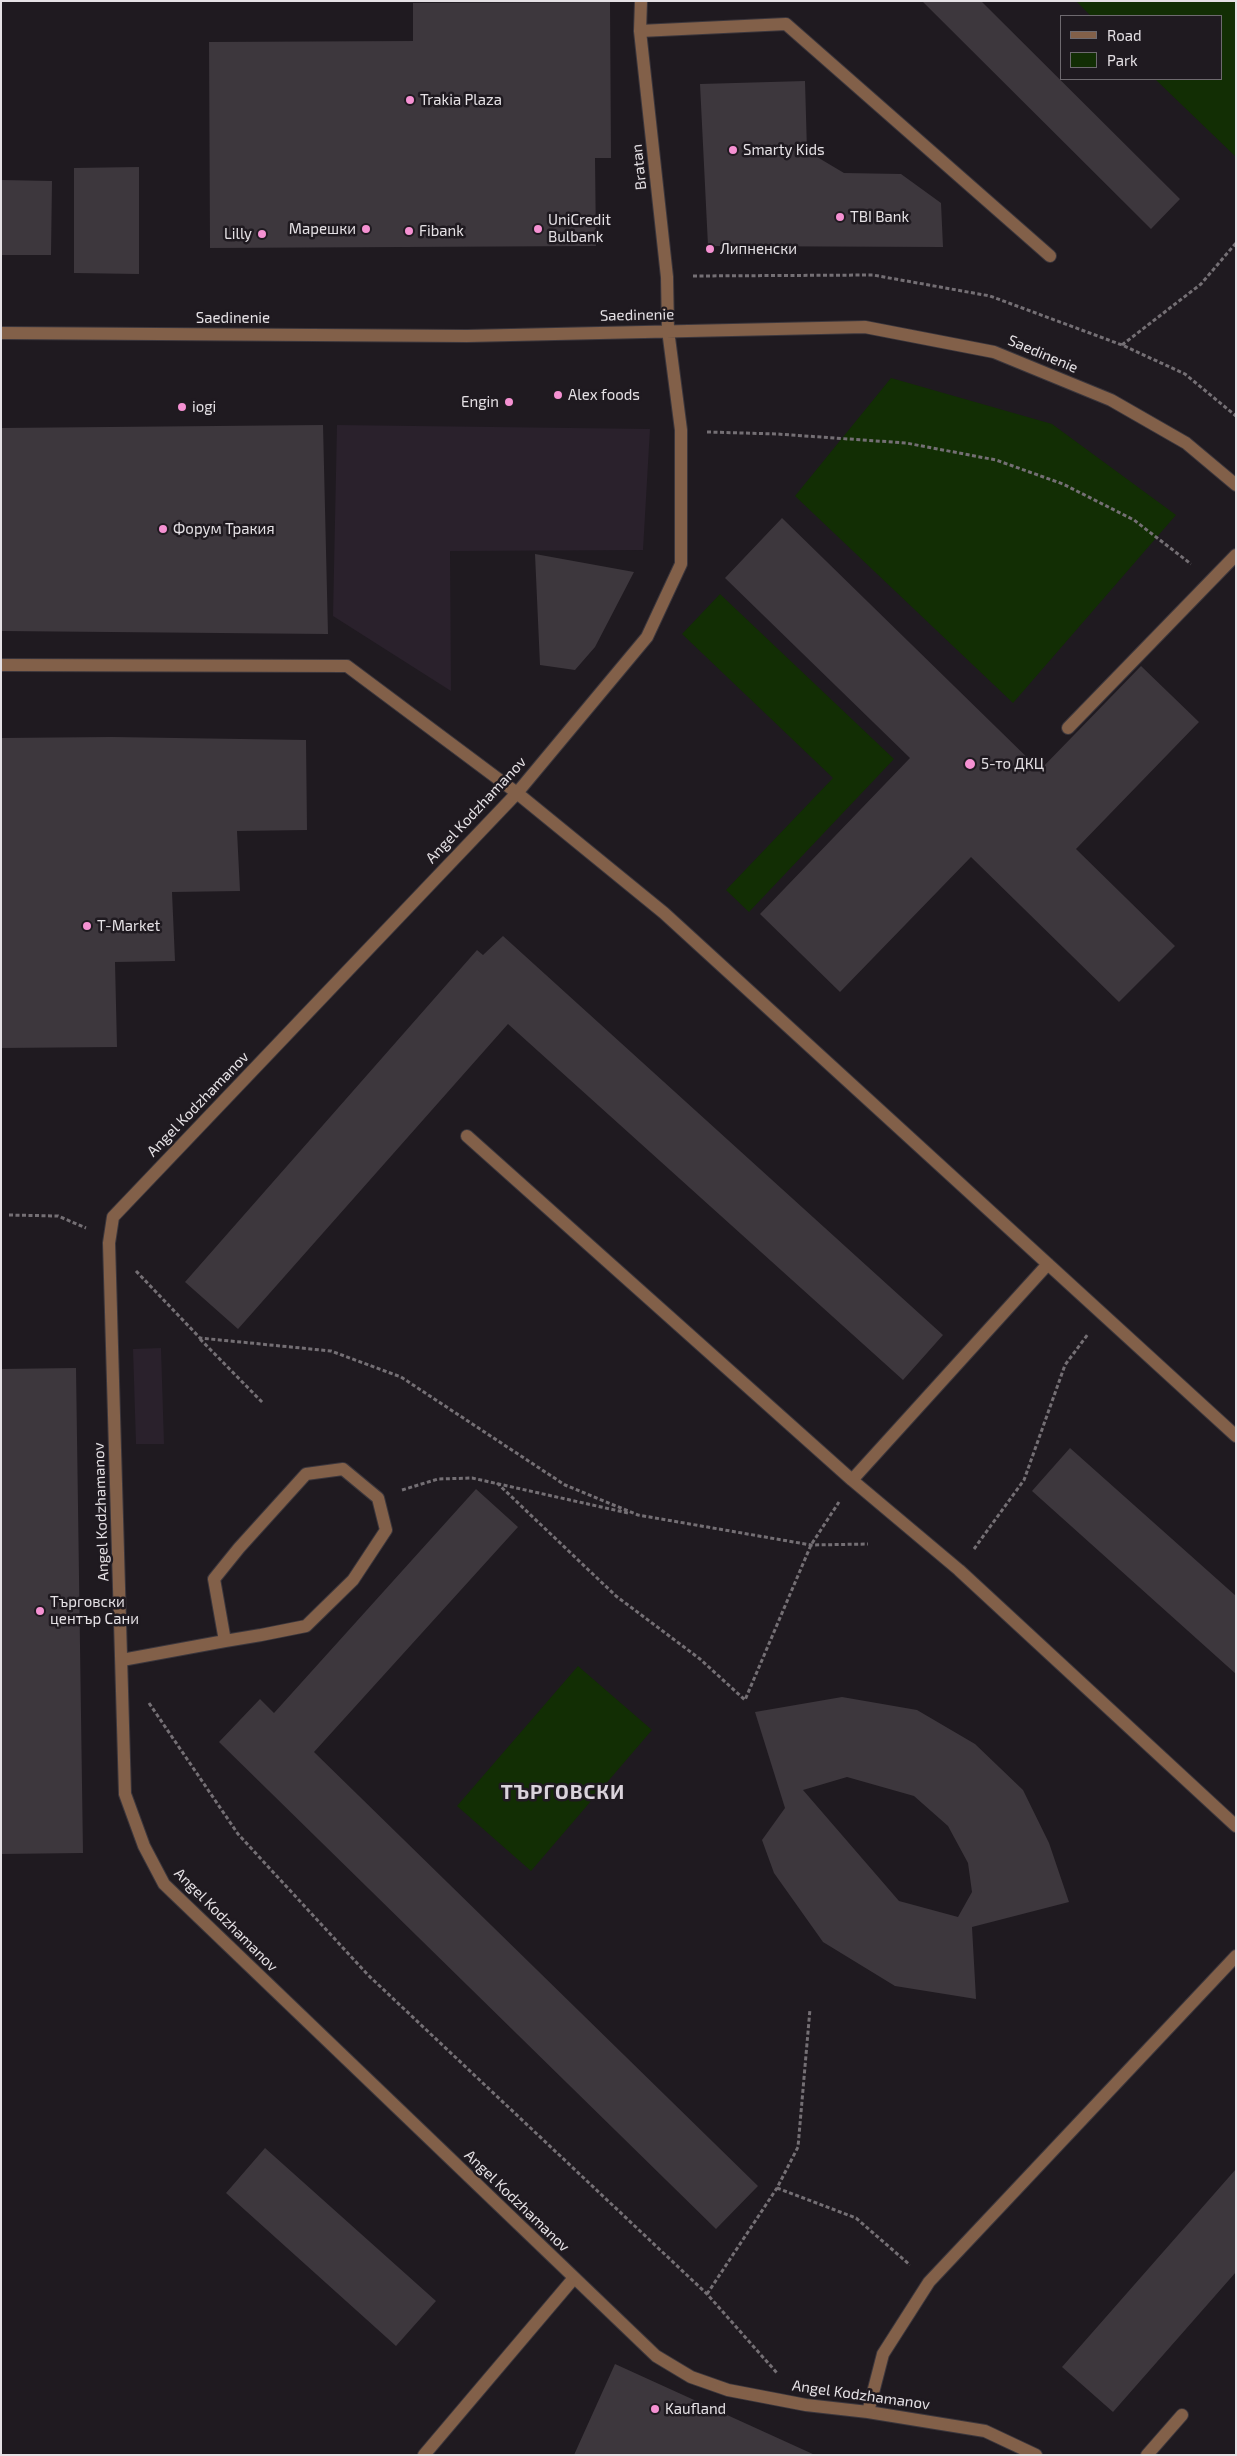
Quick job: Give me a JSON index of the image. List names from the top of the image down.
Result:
{
  "streets": {
    "street": ["Bratan", "Saedinenie", "Angel Kodzhamanov"]
  },
  "crossings": [
    ["Bratan", "Saedinenie"],
    ["Bratan", "Angel Kodzhamanov"],
    ["Saedinenie", "Angel Kodzhamanov"]
  ],
  "districts": ["ТЪРГОВСКИ"],
  "places": [
    "Trakia Plaza",
    "Smarty Kids",
    "TBI Bank",
    "Марешки",
    "UniCredit Bulbank",
    "Fibank",
    "Lilly",
    "Липненски",
    "Alex foods",
    "Engin",
    "iogi",
    "Форум Тракия",
    "5-то ДКЦ",
    "T-Market",
    "Търговски център Сани",
    "Kaufland"
  ],
  "legend": ["Road", "Park"]
}
